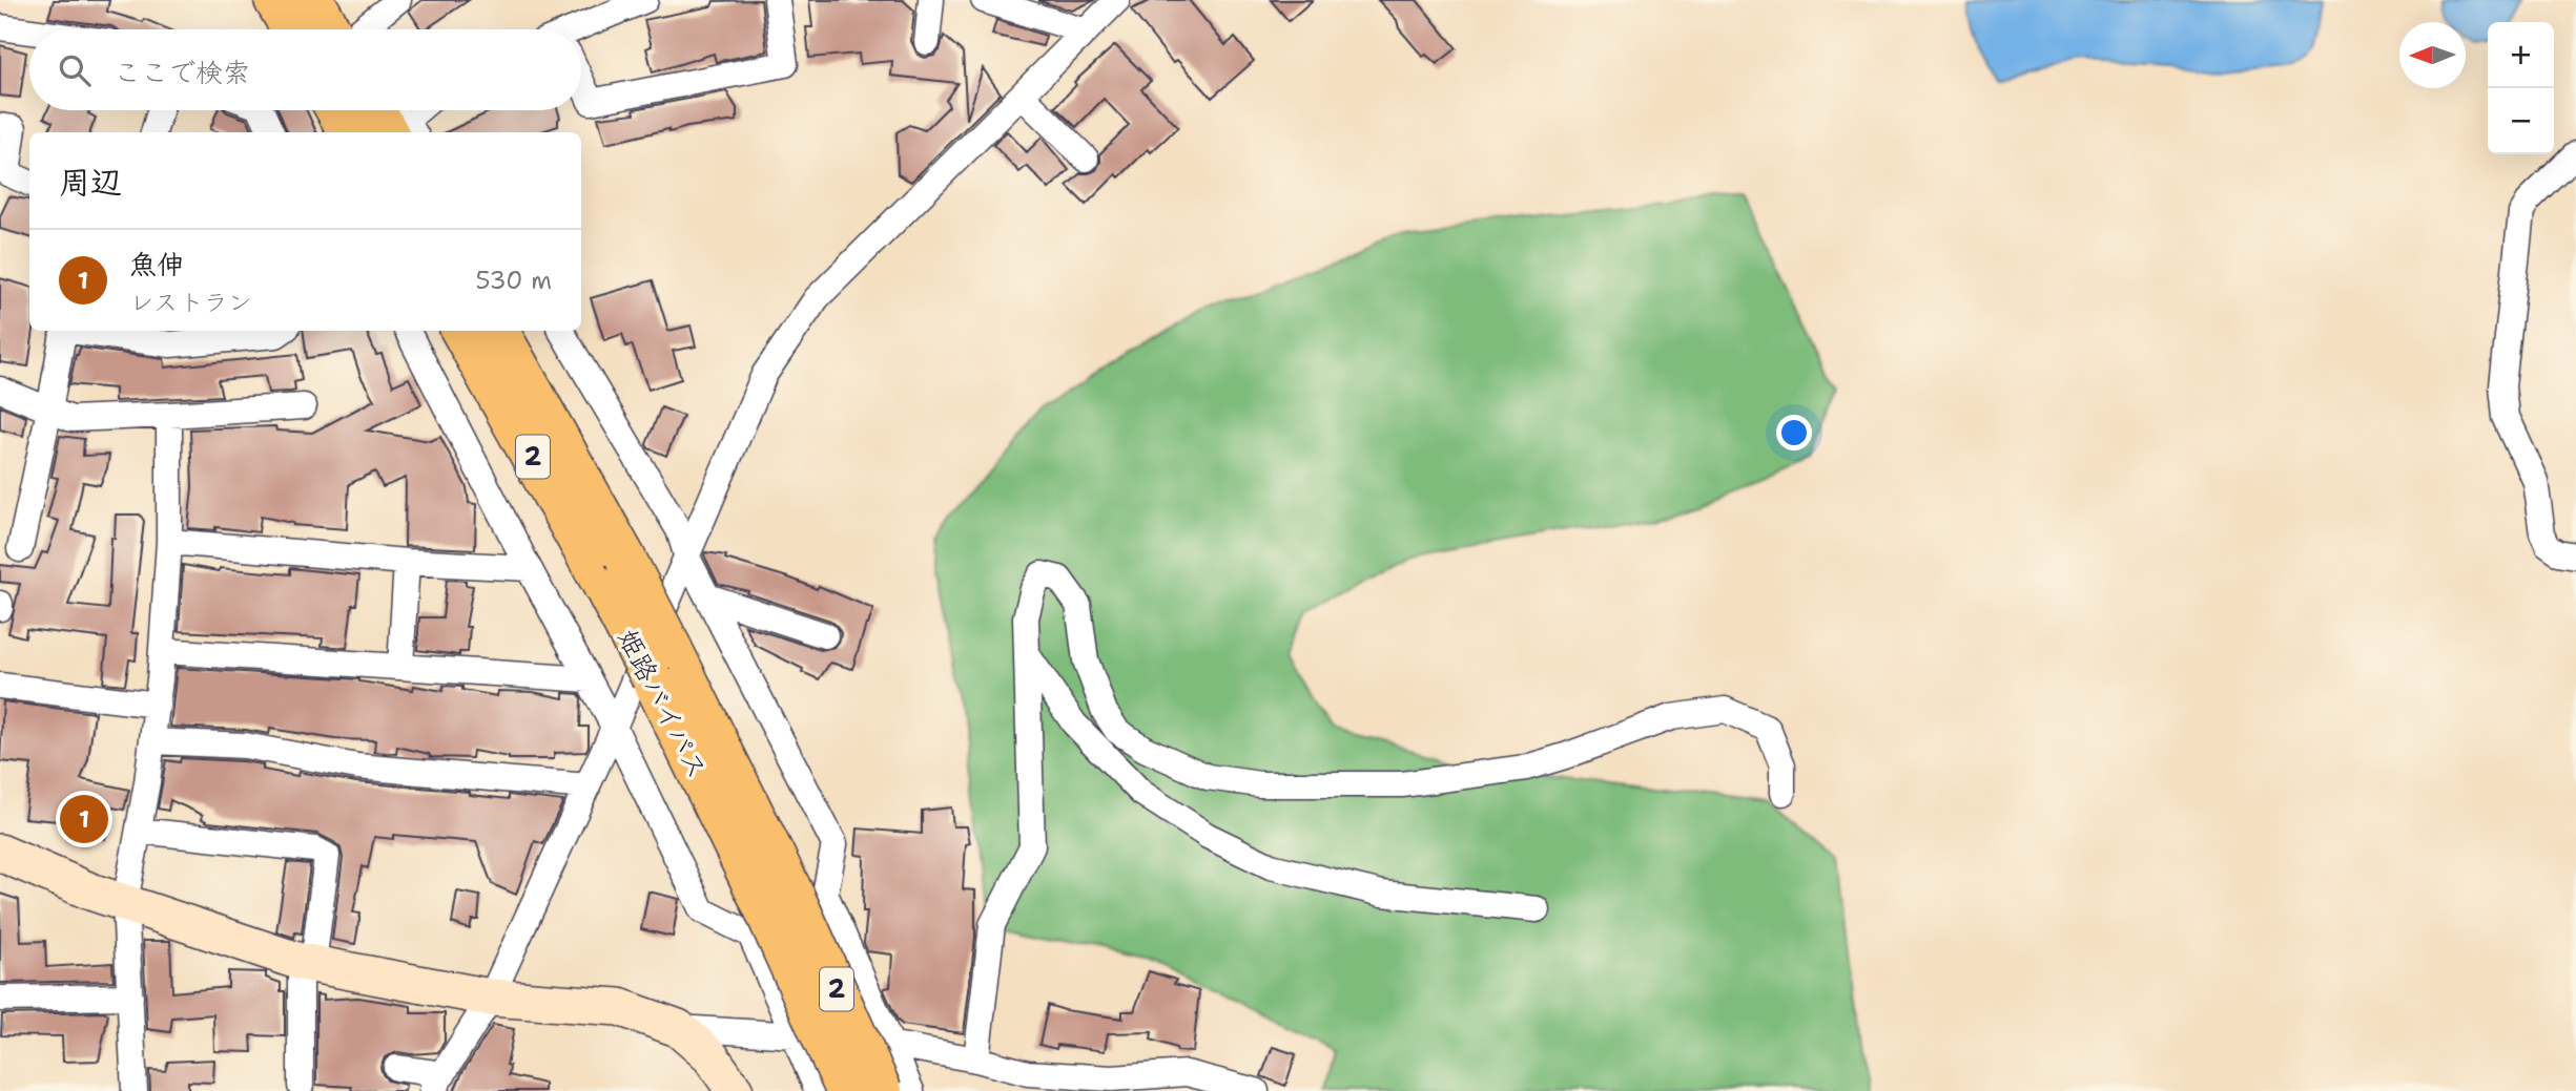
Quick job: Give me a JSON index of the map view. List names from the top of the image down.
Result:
{
  "streets": {
    "highway": ["2", "姫路バイパス"]
  },
  "north": "left",
  "page": {
    "map_buttons": ["+", "−"],
    "search": "ここで検索",
    "heading": "周辺",
    "list": [
      {
        "mark": "1",
        "name": "魚伸",
        "note": "レストラン",
        "value": "530 m"
      }
    ],
    "pins": "1"
  }
}
